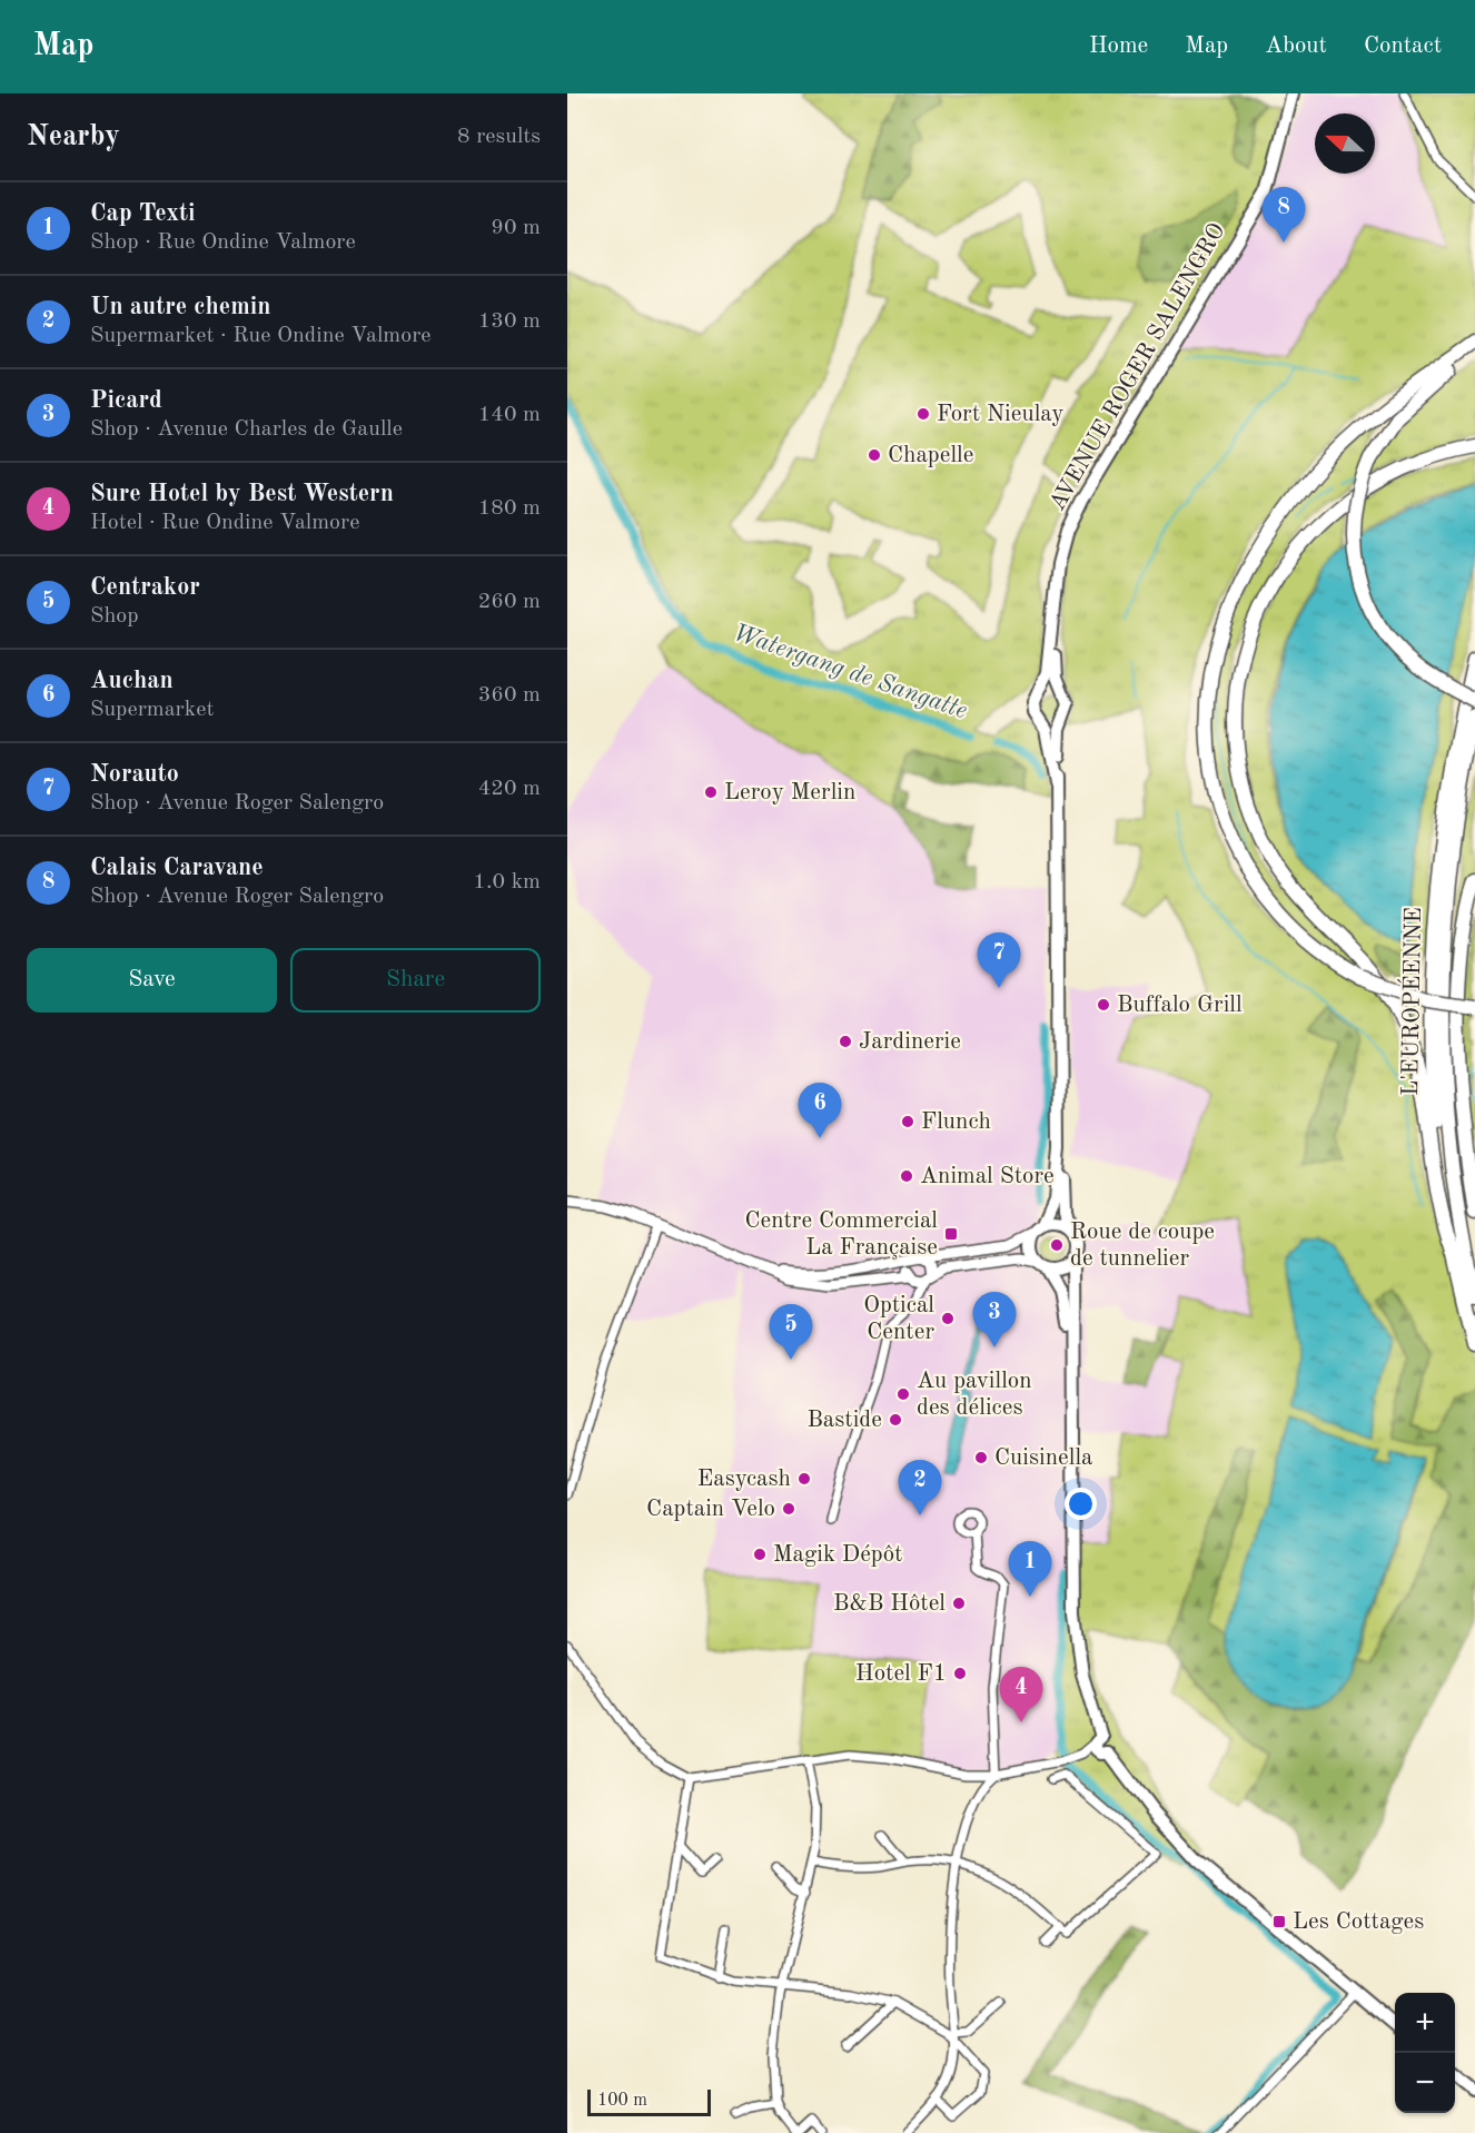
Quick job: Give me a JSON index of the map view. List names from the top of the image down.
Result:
{
  "streets": {
    "highway": ["L'EUROPÉENNE"],
    "main road": ["AVENUE ROGER SALENGRO"]
  },
  "water": ["Watergang de Sangatte"],
  "places": {
    "other": [
      "Fort Nieulay",
      "Chapelle",
      "Leroy Merlin",
      "Buffalo Grill",
      "Jardinerie",
      "Flunch",
      "Animal Store",
      "Roue de coupe de tunnelier",
      "Optical Center",
      "Au pavillon des délices",
      "Bastide",
      "Cuisinella",
      "Easycash",
      "Captain Velo",
      "Magik Dépôt",
      "B&B Hôtel",
      "Hotel F1"
    ],
    "transit": ["Centre Commercial La Française", "Les Cottages"]
  },
  "scale_bar": "100 m",
  "north": "left",
  "page": {
    "header": "Map",
    "nav": [
      "Home",
      "Map",
      "About",
      "Contact"
    ],
    "heading": ["Nearby", "8 results"],
    "list": [
      {
        "mark": "1",
        "name": "Cap Texti",
        "note": "Shop · Rue Ondine Valmore",
        "value": "90 m"
      },
      {
        "mark": "2",
        "name": "Un autre chemin",
        "note": "Supermarket · Rue Ondine Valmore",
        "value": "130 m"
      },
      {
        "mark": "3",
        "name": "Picard",
        "note": "Shop · Avenue Charles de Gaulle",
        "value": "140 m"
      },
      {
        "mark": "4",
        "name": "Sure Hotel by Best Western",
        "note": "Hotel · Rue Ondine Valmore",
        "value": "180 m"
      },
      {
        "mark": "5",
        "name": "Centrakor",
        "note": "Shop",
        "value": "260 m"
      },
      {
        "mark": "6",
        "name": "Auchan",
        "note": "Supermarket",
        "value": "360 m"
      },
      {
        "mark": "7",
        "name": "Norauto",
        "note": "Shop · Avenue Roger Salengro",
        "value": "420 m"
      },
      {
        "mark": "8",
        "name": "Calais Caravane",
        "note": "Shop · Avenue Roger Salengro",
        "value": "1.0 km"
      }
    ],
    "pins": [
      "8",
      "7",
      "6",
      "3",
      "5",
      "2",
      "1",
      "4"
    ],
    "buttons": ["Save", "Share"],
    "map_buttons": ["+", "−"],
    "scale": "100 m"
  }
}
